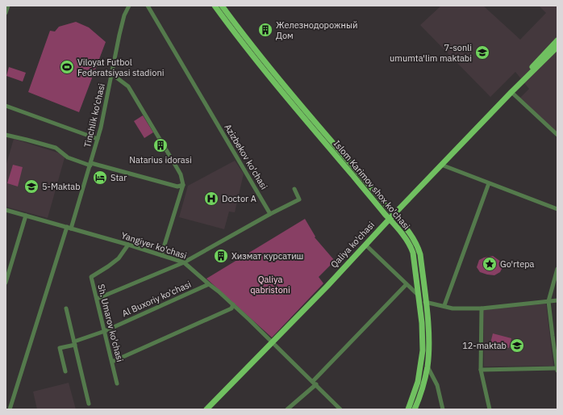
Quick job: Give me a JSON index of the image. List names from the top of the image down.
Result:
{
  "streets": {
    "main road": ["Islom Karimov shox ko'chasi", "Qaliya ko'chasi"],
    "street": [
      "Tinchlik ko'chasi",
      "Azizbekov ko'chasi",
      "Yangiyer ko'chasi",
      "Al Buxoriy ko'chasi",
      "Sh. Umarov ko'chasi"
    ]
  },
  "crossings": [
    ["Tinchlik ko'chasi", "Yangiyer ko'chasi"],
    ["Islom Karimov shox ko'chasi", "Qaliya ko'chasi"],
    ["Qaliya ko'chasi", "Yangiyer ko'chasi"],
    ["Yangiyer ko'chasi", "Al Buxoriy ko'chasi"],
    ["Yangiyer ko'chasi", "Sh. Umarov ko'chasi"],
    ["Al Buxoriy ko'chasi", "Sh. Umarov ko'chasi"]
  ],
  "parks": ["Qaliya qabristoni"],
  "places": {
    "building": ["Железнодорожный Дом", "Natarius idorasi", "Хизмат курсатиш"],
    "school or university": ["7-sonli umumta'lim maktabi", "5-Maktab", "12-maktab"],
    "sports": ["Viloyat Futbol Federatsiyasi stadioni"],
    "hotel": ["Star"],
    "hospital": ["Doctor A"],
    "place": ["Go'rtepa"]
  }
}
